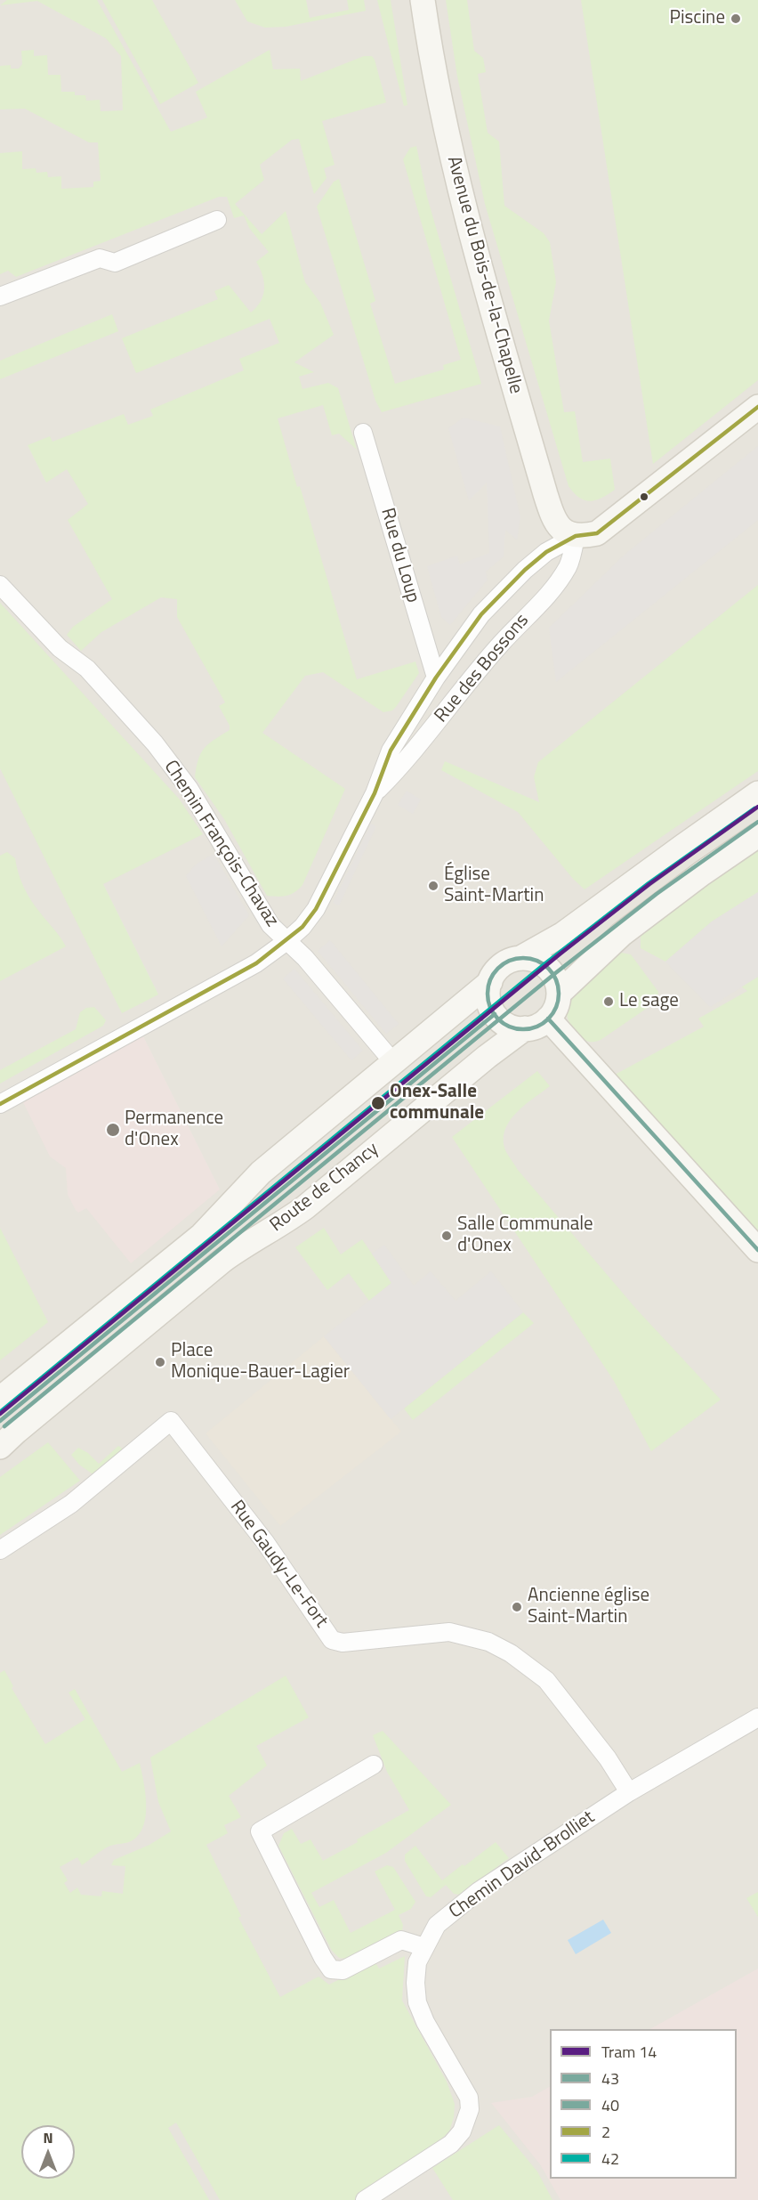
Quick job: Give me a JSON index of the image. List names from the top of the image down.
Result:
{
  "streets": {
    "main road": ["Avenue du Bois-de-la-Chapelle", "Rue des Bossons", "Route de Chancy"],
    "street": [
      "Rue du Loup",
      "Chemin François-Chavaz",
      "Rue Gaudy-Le-Fort",
      "Chemin David-Brolliet"
    ]
  },
  "crossings": [
    ["Avenue du Bois-de-la-Chapelle", "Rue des Bossons"],
    ["Rue du Loup", "Rue des Bossons"],
    ["Rue des Bossons", "Chemin François-Chavaz"],
    ["Rue Gaudy-Le-Fort", "Chemin David-Brolliet"]
  ],
  "places": [
    "Piscine",
    "Église Saint-Martin",
    "Le sage",
    "Onex-Salle communale",
    "Permanence d'Onex",
    "Salle Communale d'Onex",
    "Place Monique-Bauer-Lagier",
    "Ancienne église Saint-Martin"
  ],
  "lines": [
    "transit line 2",
    "tram line 14",
    "transit line 42",
    "transit line 40",
    "transit line 43"
  ],
  "legend": [
    "Tram 14",
    "43",
    "40",
    "2",
    "42"
  ],
  "north": "top"
}
